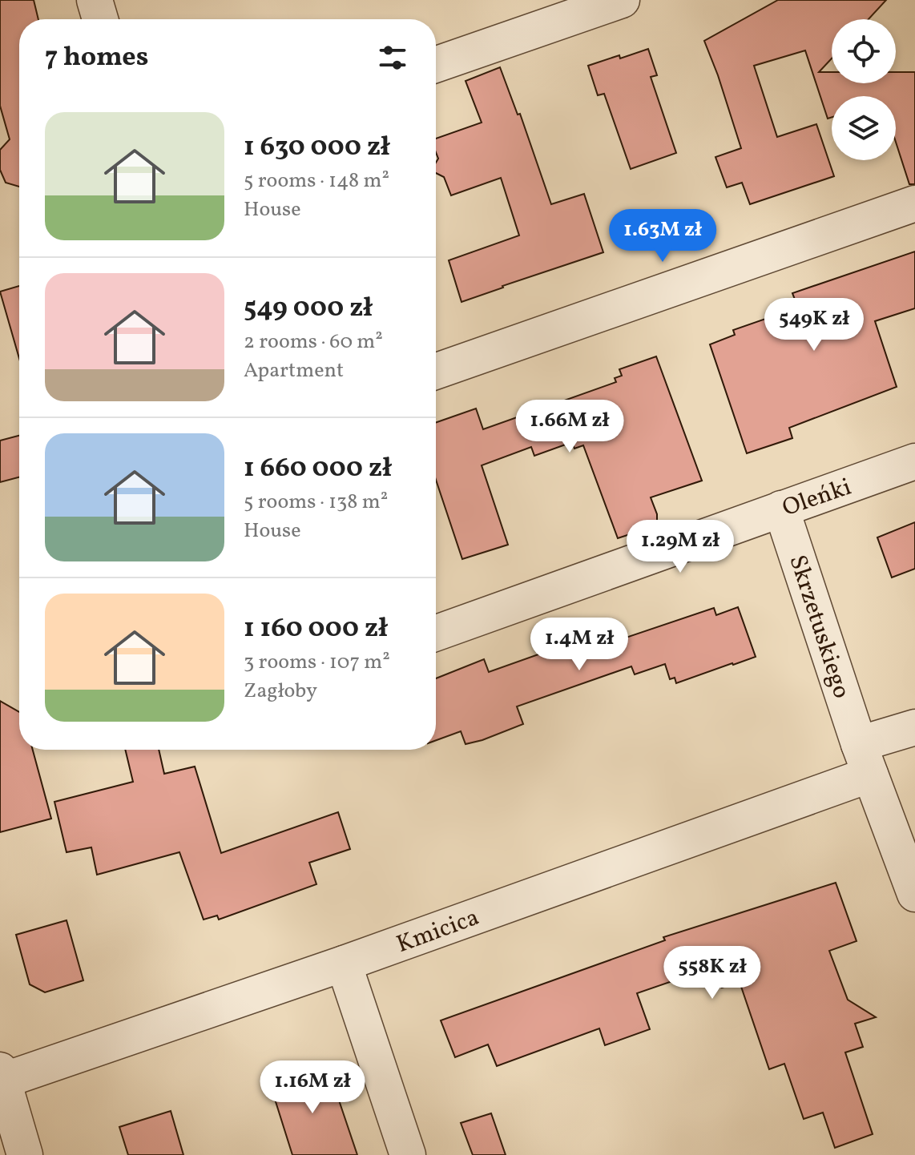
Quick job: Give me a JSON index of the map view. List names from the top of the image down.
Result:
{
  "streets": {
    "street": ["Oleńki", "Skrzetuskiego", "Kmicica"]
  },
  "crossings": [
    ["Oleńki", "Skrzetuskiego"],
    ["Skrzetuskiego", "Kmicica"]
  ],
  "page": {
    "heading": "7 homes",
    "list": [
      {
        "name": "1 630 000 zł",
        "note": "5 rooms · 148 m² · House"
      },
      {
        "name": "549 000 zł",
        "note": "2 rooms · 60 m² · Apartment"
      },
      {
        "name": "1 660 000 zł",
        "note": "5 rooms · 138 m² · House"
      },
      {
        "name": "1 160 000 zł",
        "note": "3 rooms · 107 m² · Zagłoby"
      }
    ],
    "price": [
      "1.63M zł",
      "549K zł",
      "1.66M zł",
      "1.29M zł",
      "1.4M zł",
      "558K zł",
      "1.16M zł"
    ]
  }
}
